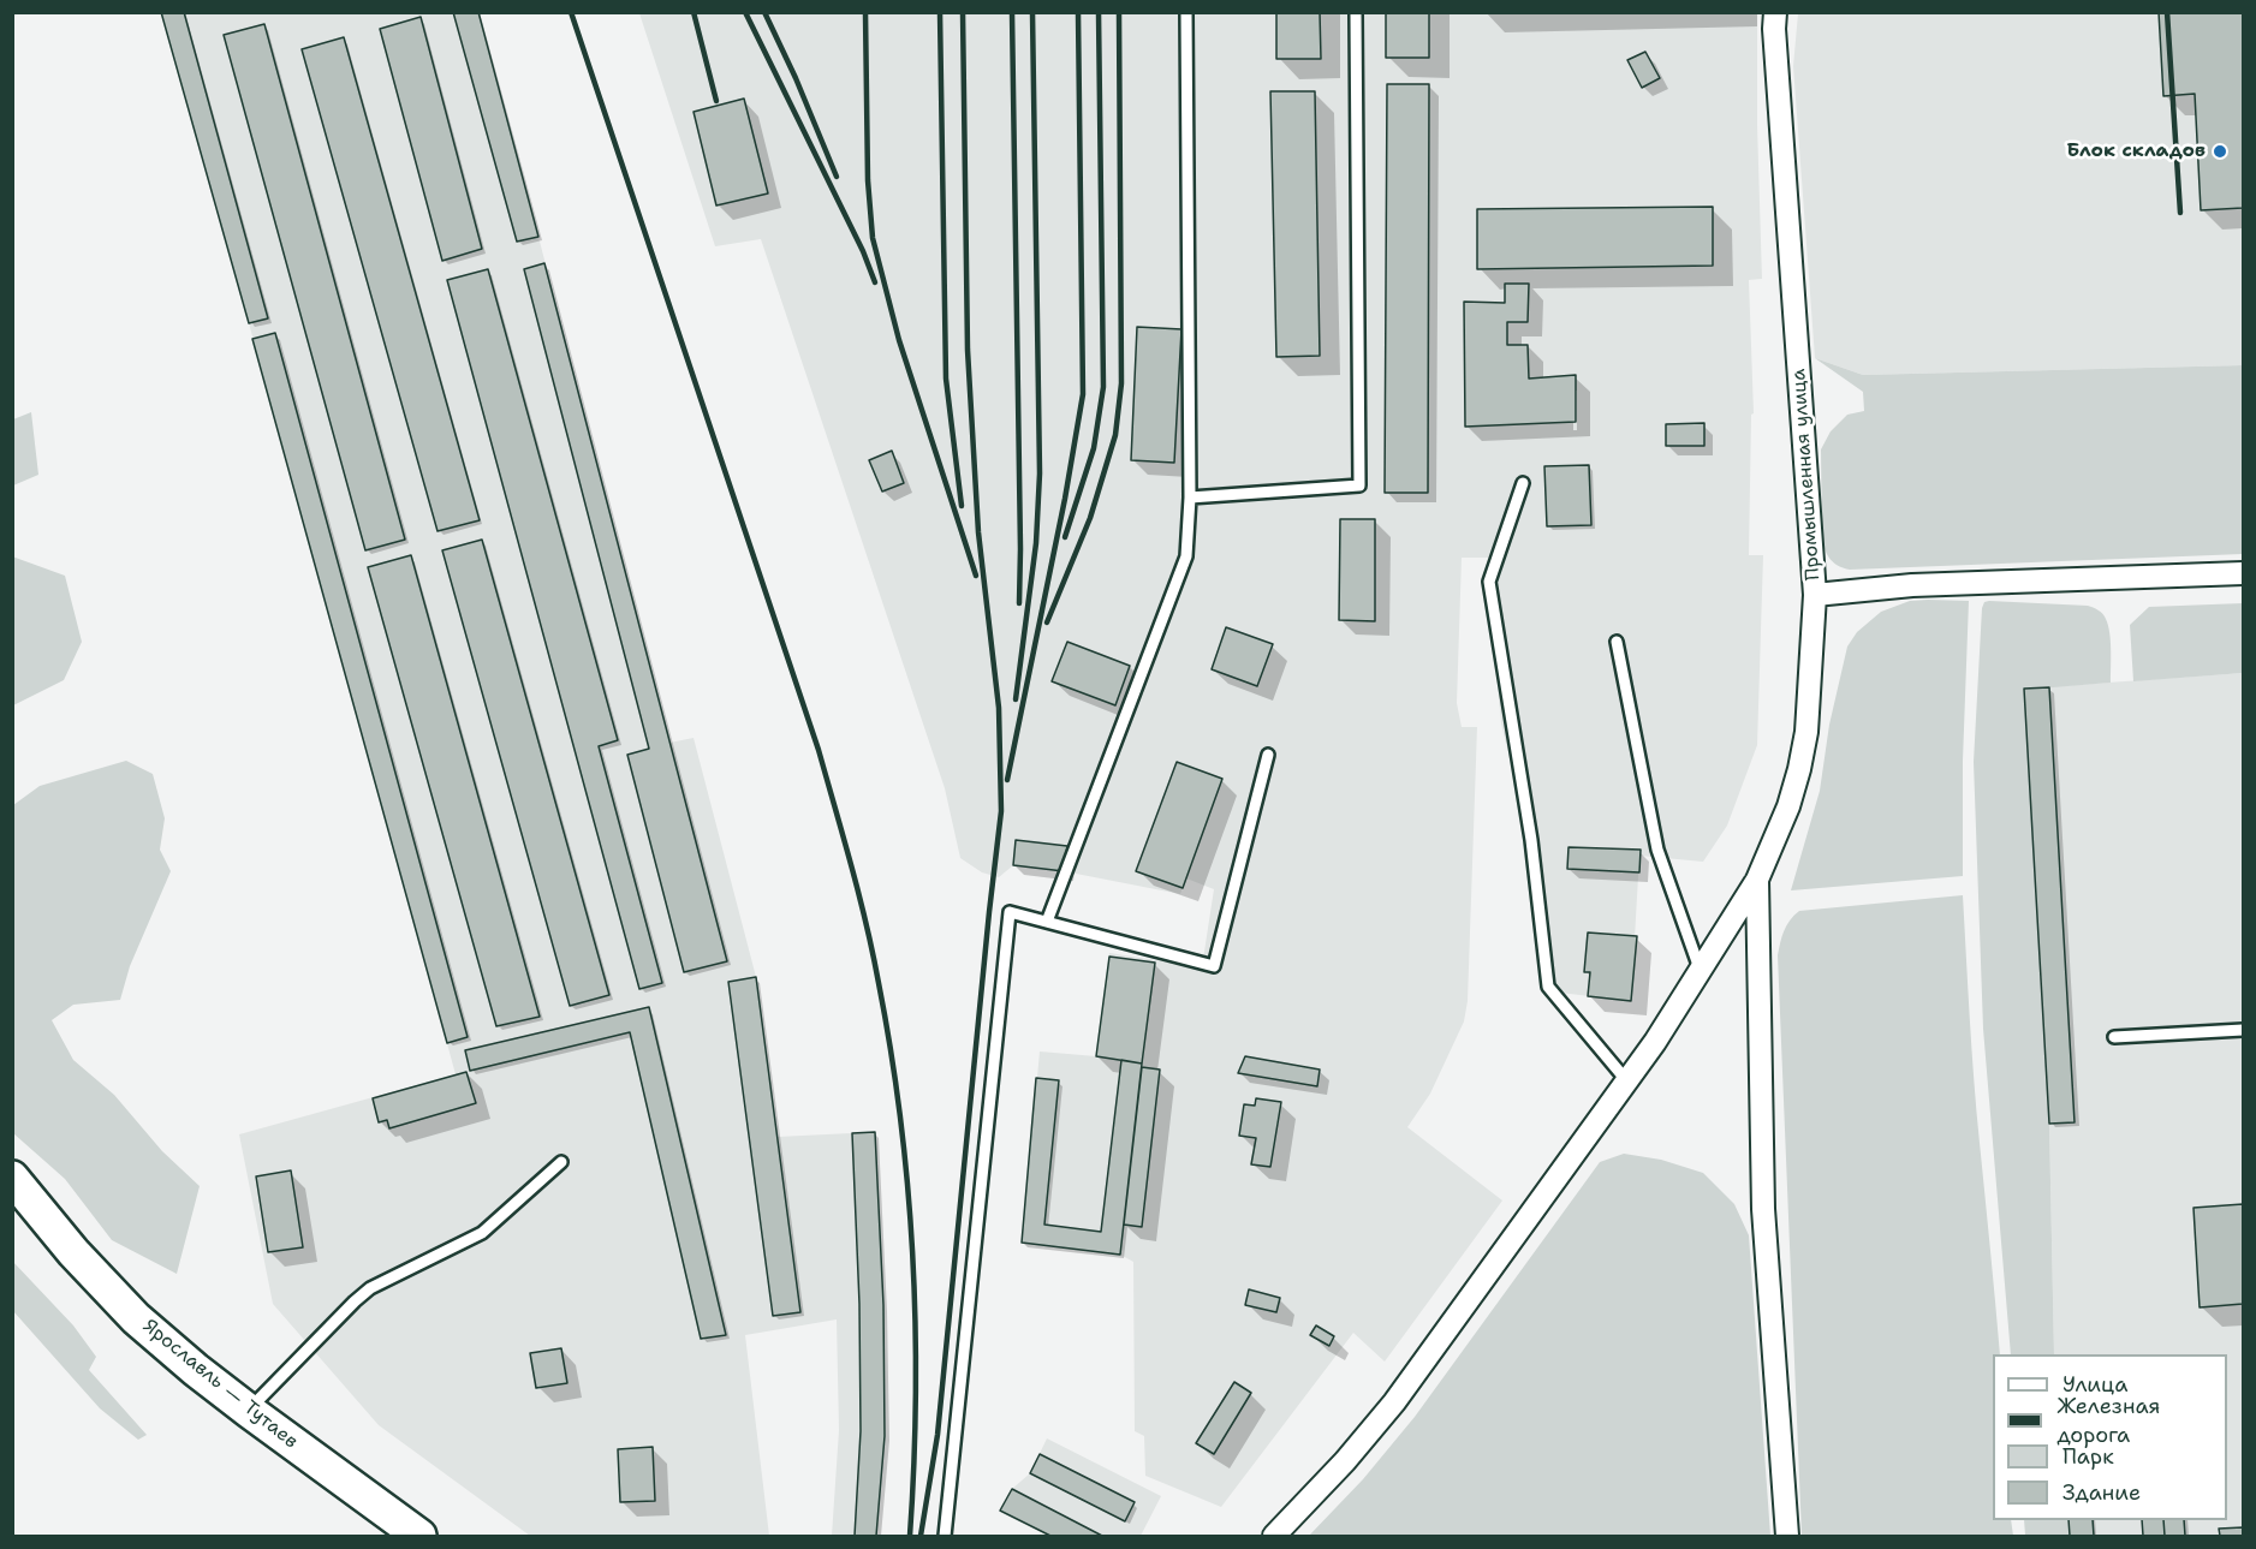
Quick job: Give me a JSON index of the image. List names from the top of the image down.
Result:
{
  "streets": {
    "main road": ["Ярославль — Тутаев"],
    "street": ["Промышленная улица"]
  },
  "places": ["Блок складов"],
  "legend": [
    "Улица",
    "Железная дорога",
    "Парк",
    "Здание"
  ]
}
